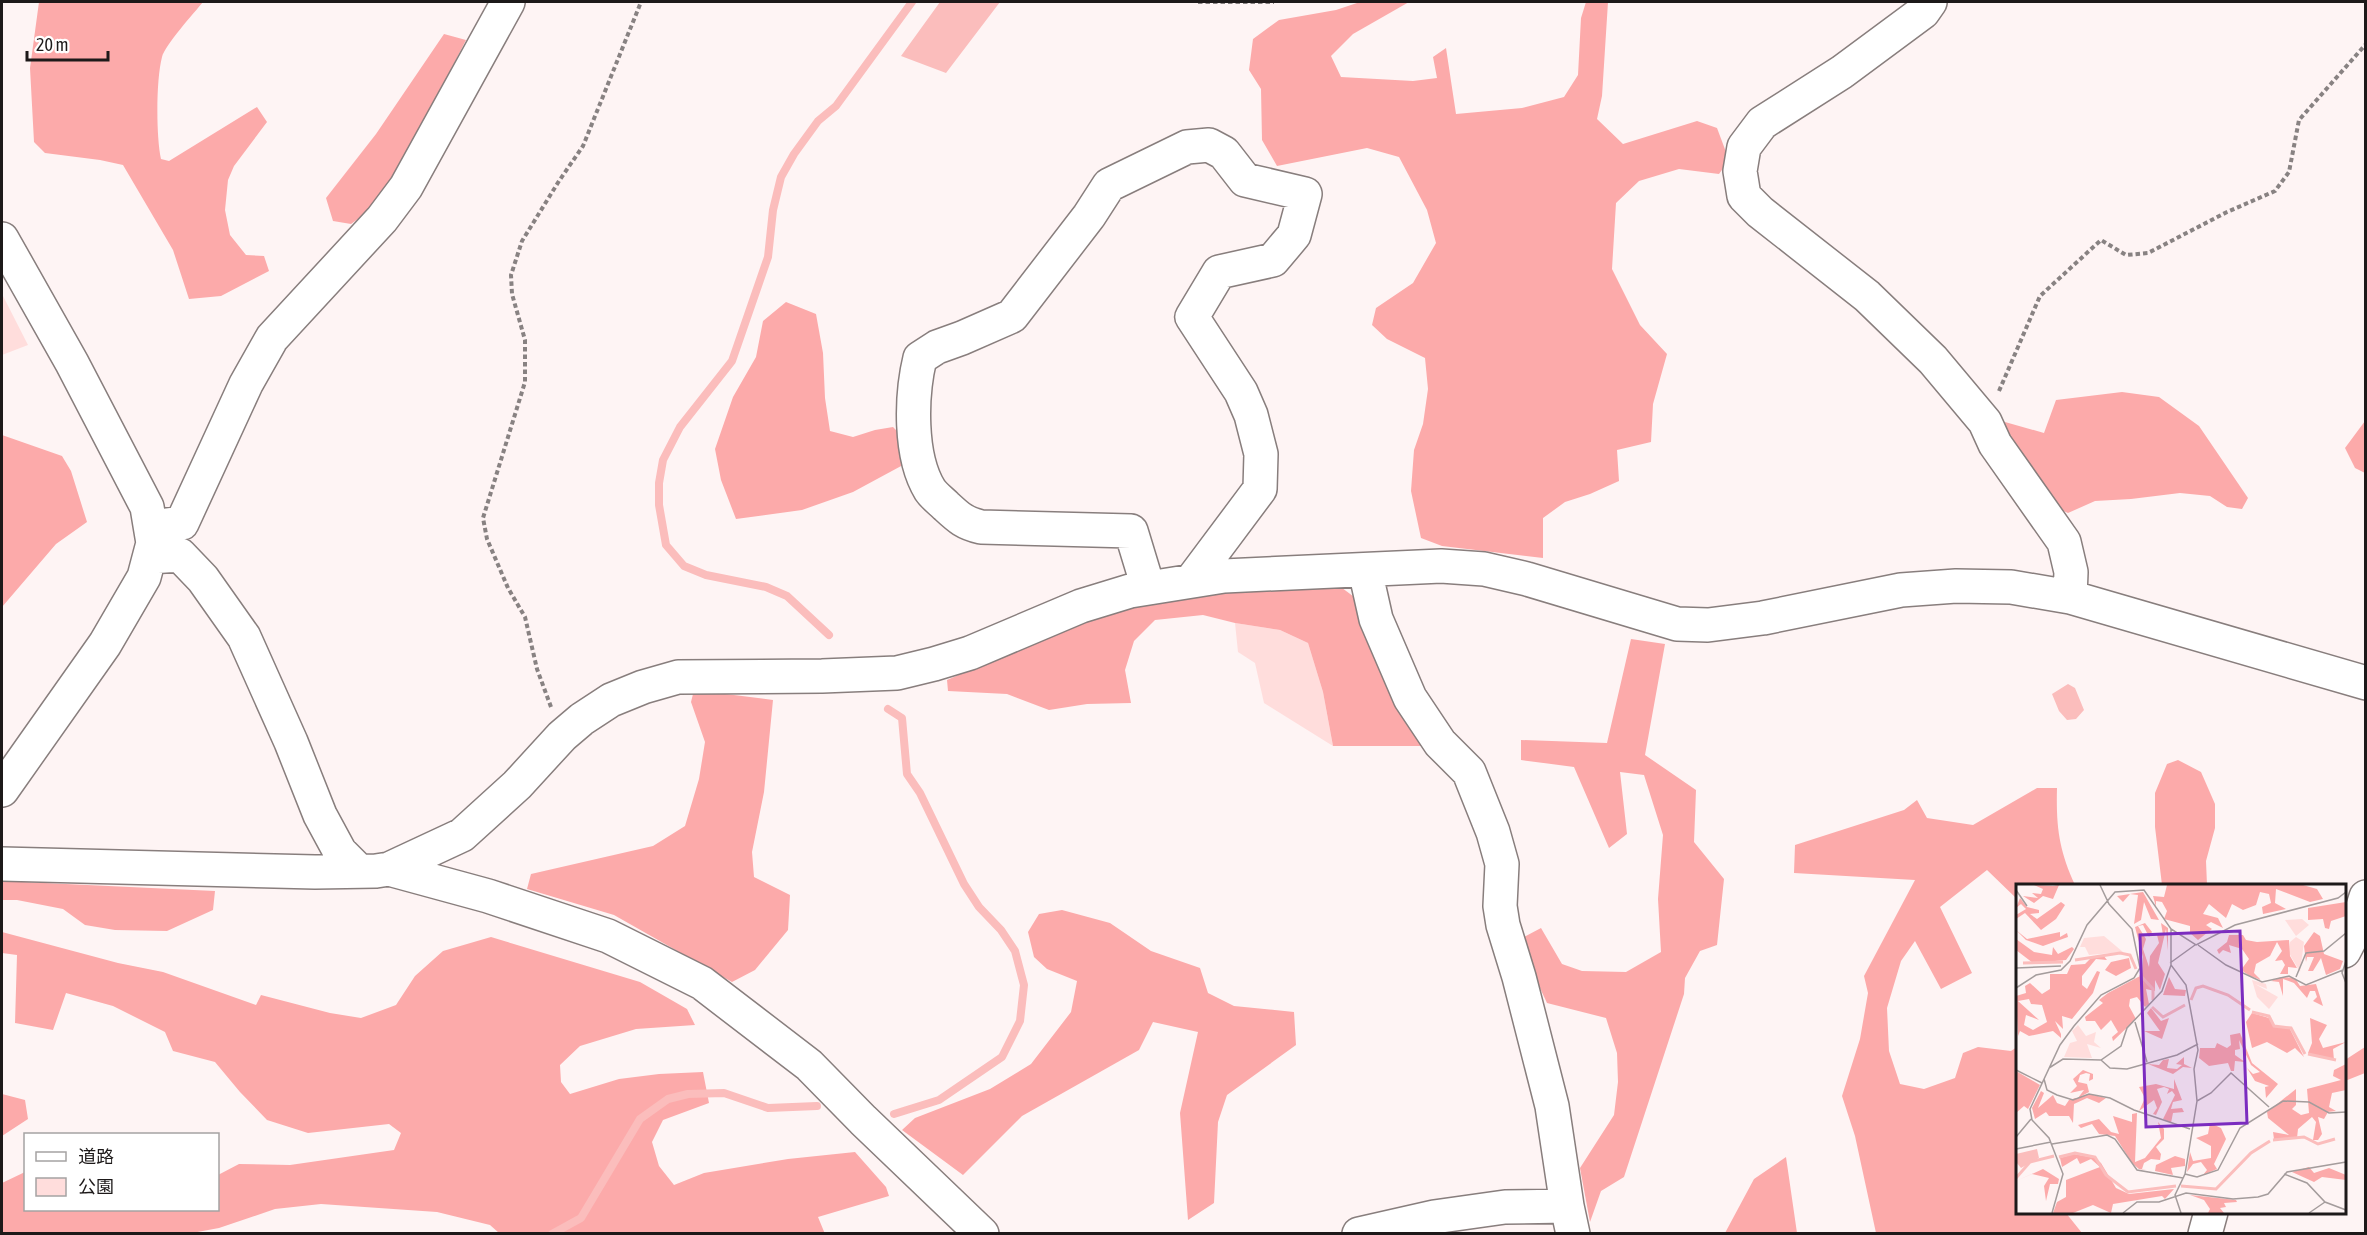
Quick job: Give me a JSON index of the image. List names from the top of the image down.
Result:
{
  "legend": ["道路", "公園"],
  "scale_bar": "20 m"
}
